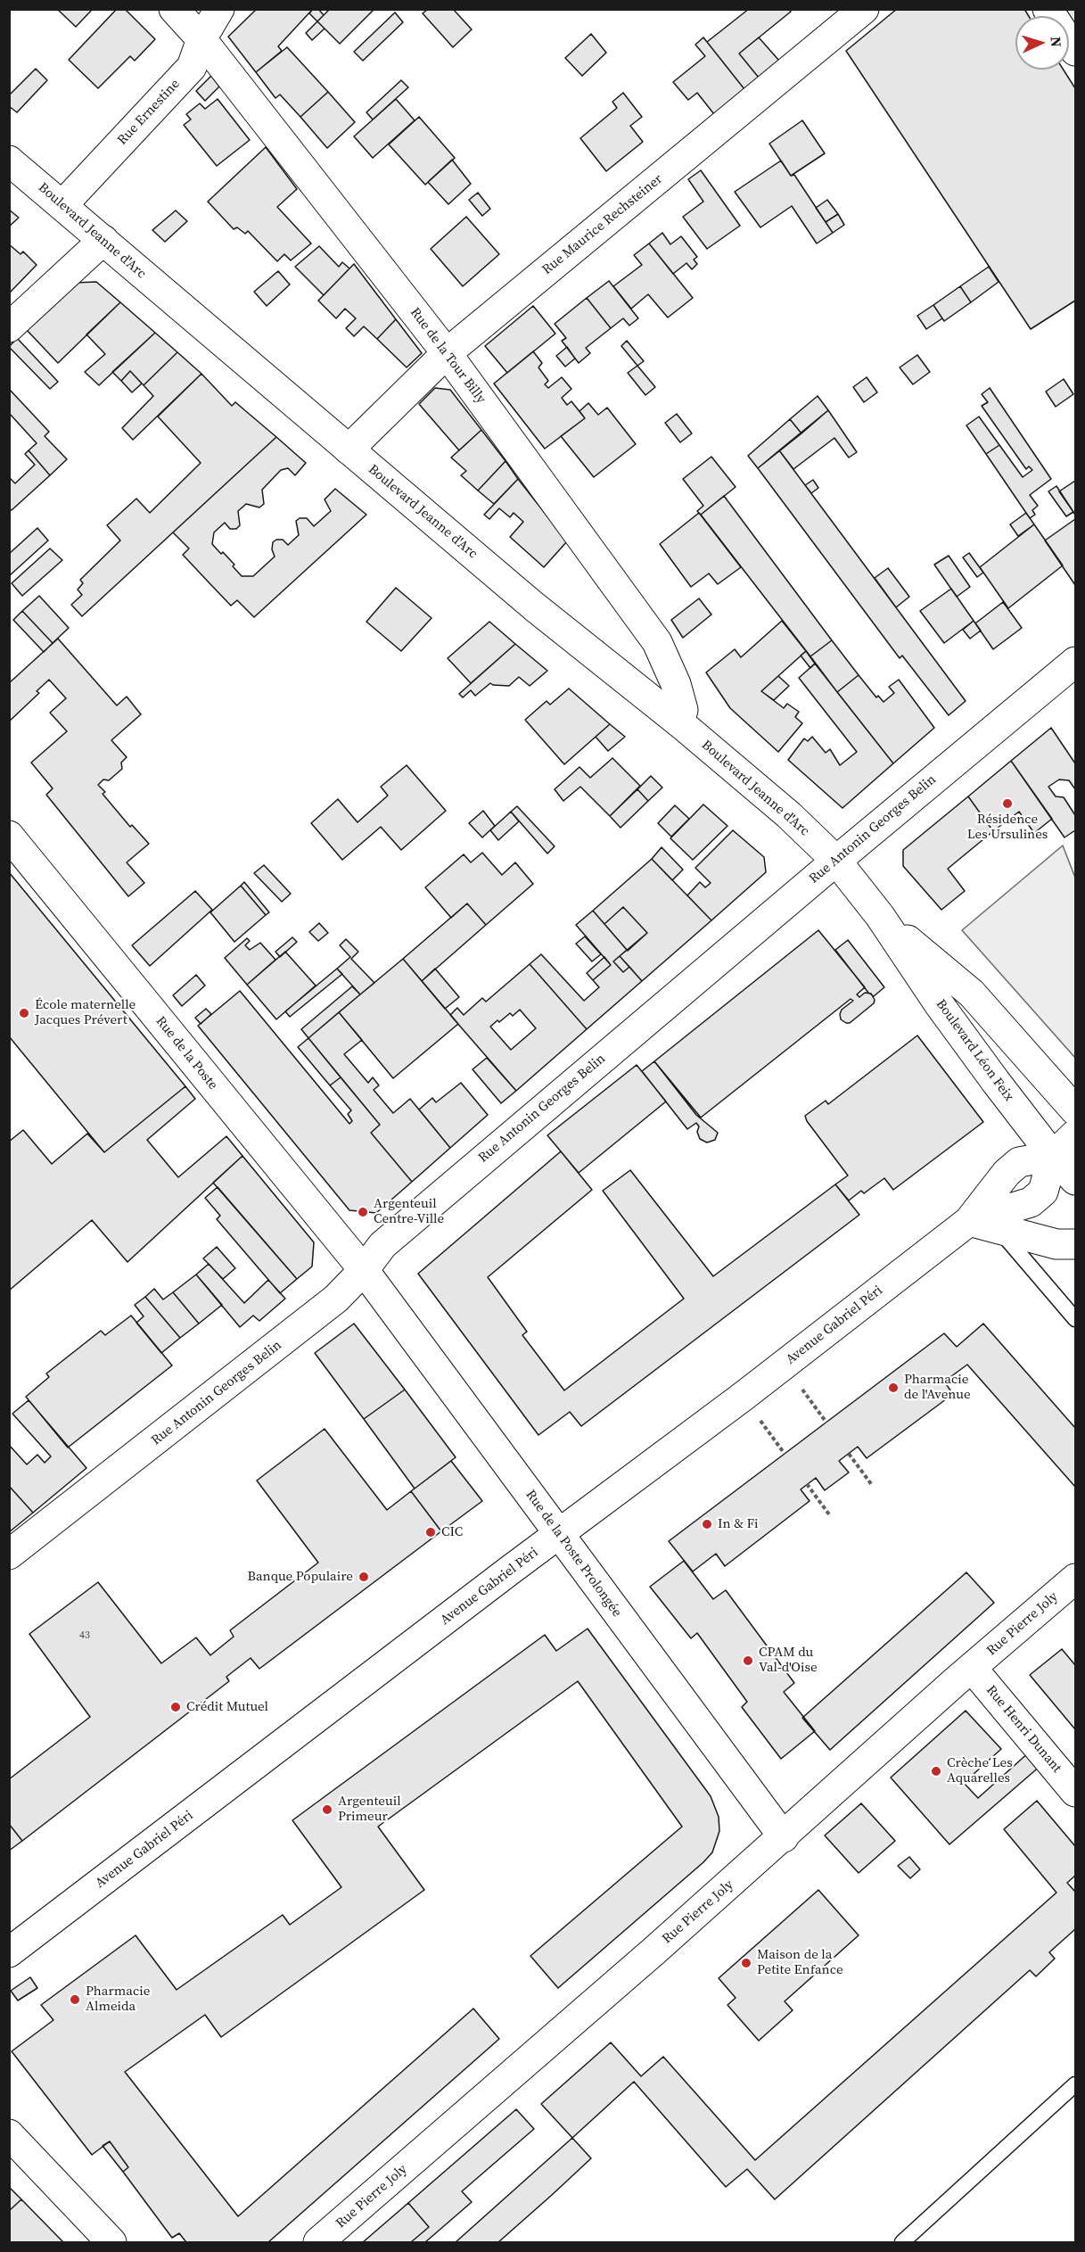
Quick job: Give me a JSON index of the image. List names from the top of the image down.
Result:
{
  "streets": {
    "street": [
      "Rue Ernestine",
      "Rue Maurice Rechsteiner",
      "Boulevard Jeanne d'Arc",
      "Rue de la Tour Billy",
      "Rue Antonin Georges Belin",
      "Boulevard Léon Feix",
      "Rue de la Poste",
      "Avenue Gabriel Péri",
      "Rue de la Poste Prolongée",
      "Rue Pierre Joly",
      "Rue Henri Dunant"
    ]
  },
  "crossings": [
    ["Rue Ernestine", "Boulevard Jeanne d'Arc"],
    ["Rue Ernestine", "Rue de la Tour Billy"],
    ["Rue Maurice Rechsteiner", "Boulevard Jeanne d'Arc"],
    ["Rue Maurice Rechsteiner", "Rue de la Tour Billy"],
    ["Boulevard Jeanne d'Arc", "Rue de la Tour Billy"],
    ["Boulevard Jeanne d'Arc", "Rue Antonin Georges Belin"],
    ["Boulevard Jeanne d'Arc", "Boulevard Léon Feix"],
    ["Rue Antonin Georges Belin", "Boulevard Léon Feix"],
    ["Rue Antonin Georges Belin", "Rue de la Poste"],
    ["Rue Antonin Georges Belin", "Rue de la Poste Prolongée"],
    ["Boulevard Léon Feix", "Avenue Gabriel Péri"],
    ["Rue de la Poste", "Rue de la Poste Prolongée"],
    ["Avenue Gabriel Péri", "Rue de la Poste Prolongée"],
    ["Rue de la Poste Prolongée", "Rue Pierre Joly"],
    ["Rue Pierre Joly", "Rue Henri Dunant"]
  ],
  "places": [
    "Résidence Les Ursulines",
    "École maternelle Jacques Prévert",
    "Argenteuil Centre-Ville",
    "Pharmacie de l'Avenue",
    "In & Fi",
    "CIC",
    "Banque Populaire",
    "CPAM du Val-d'Oise",
    "Crédit Mutuel",
    "Crèche Les Aquarelles",
    "Argenteuil Primeur",
    "Maison de la Petite Enfance",
    "Pharmacie Almeida"
  ],
  "house_numbers": ["43"],
  "north": "right"
}
